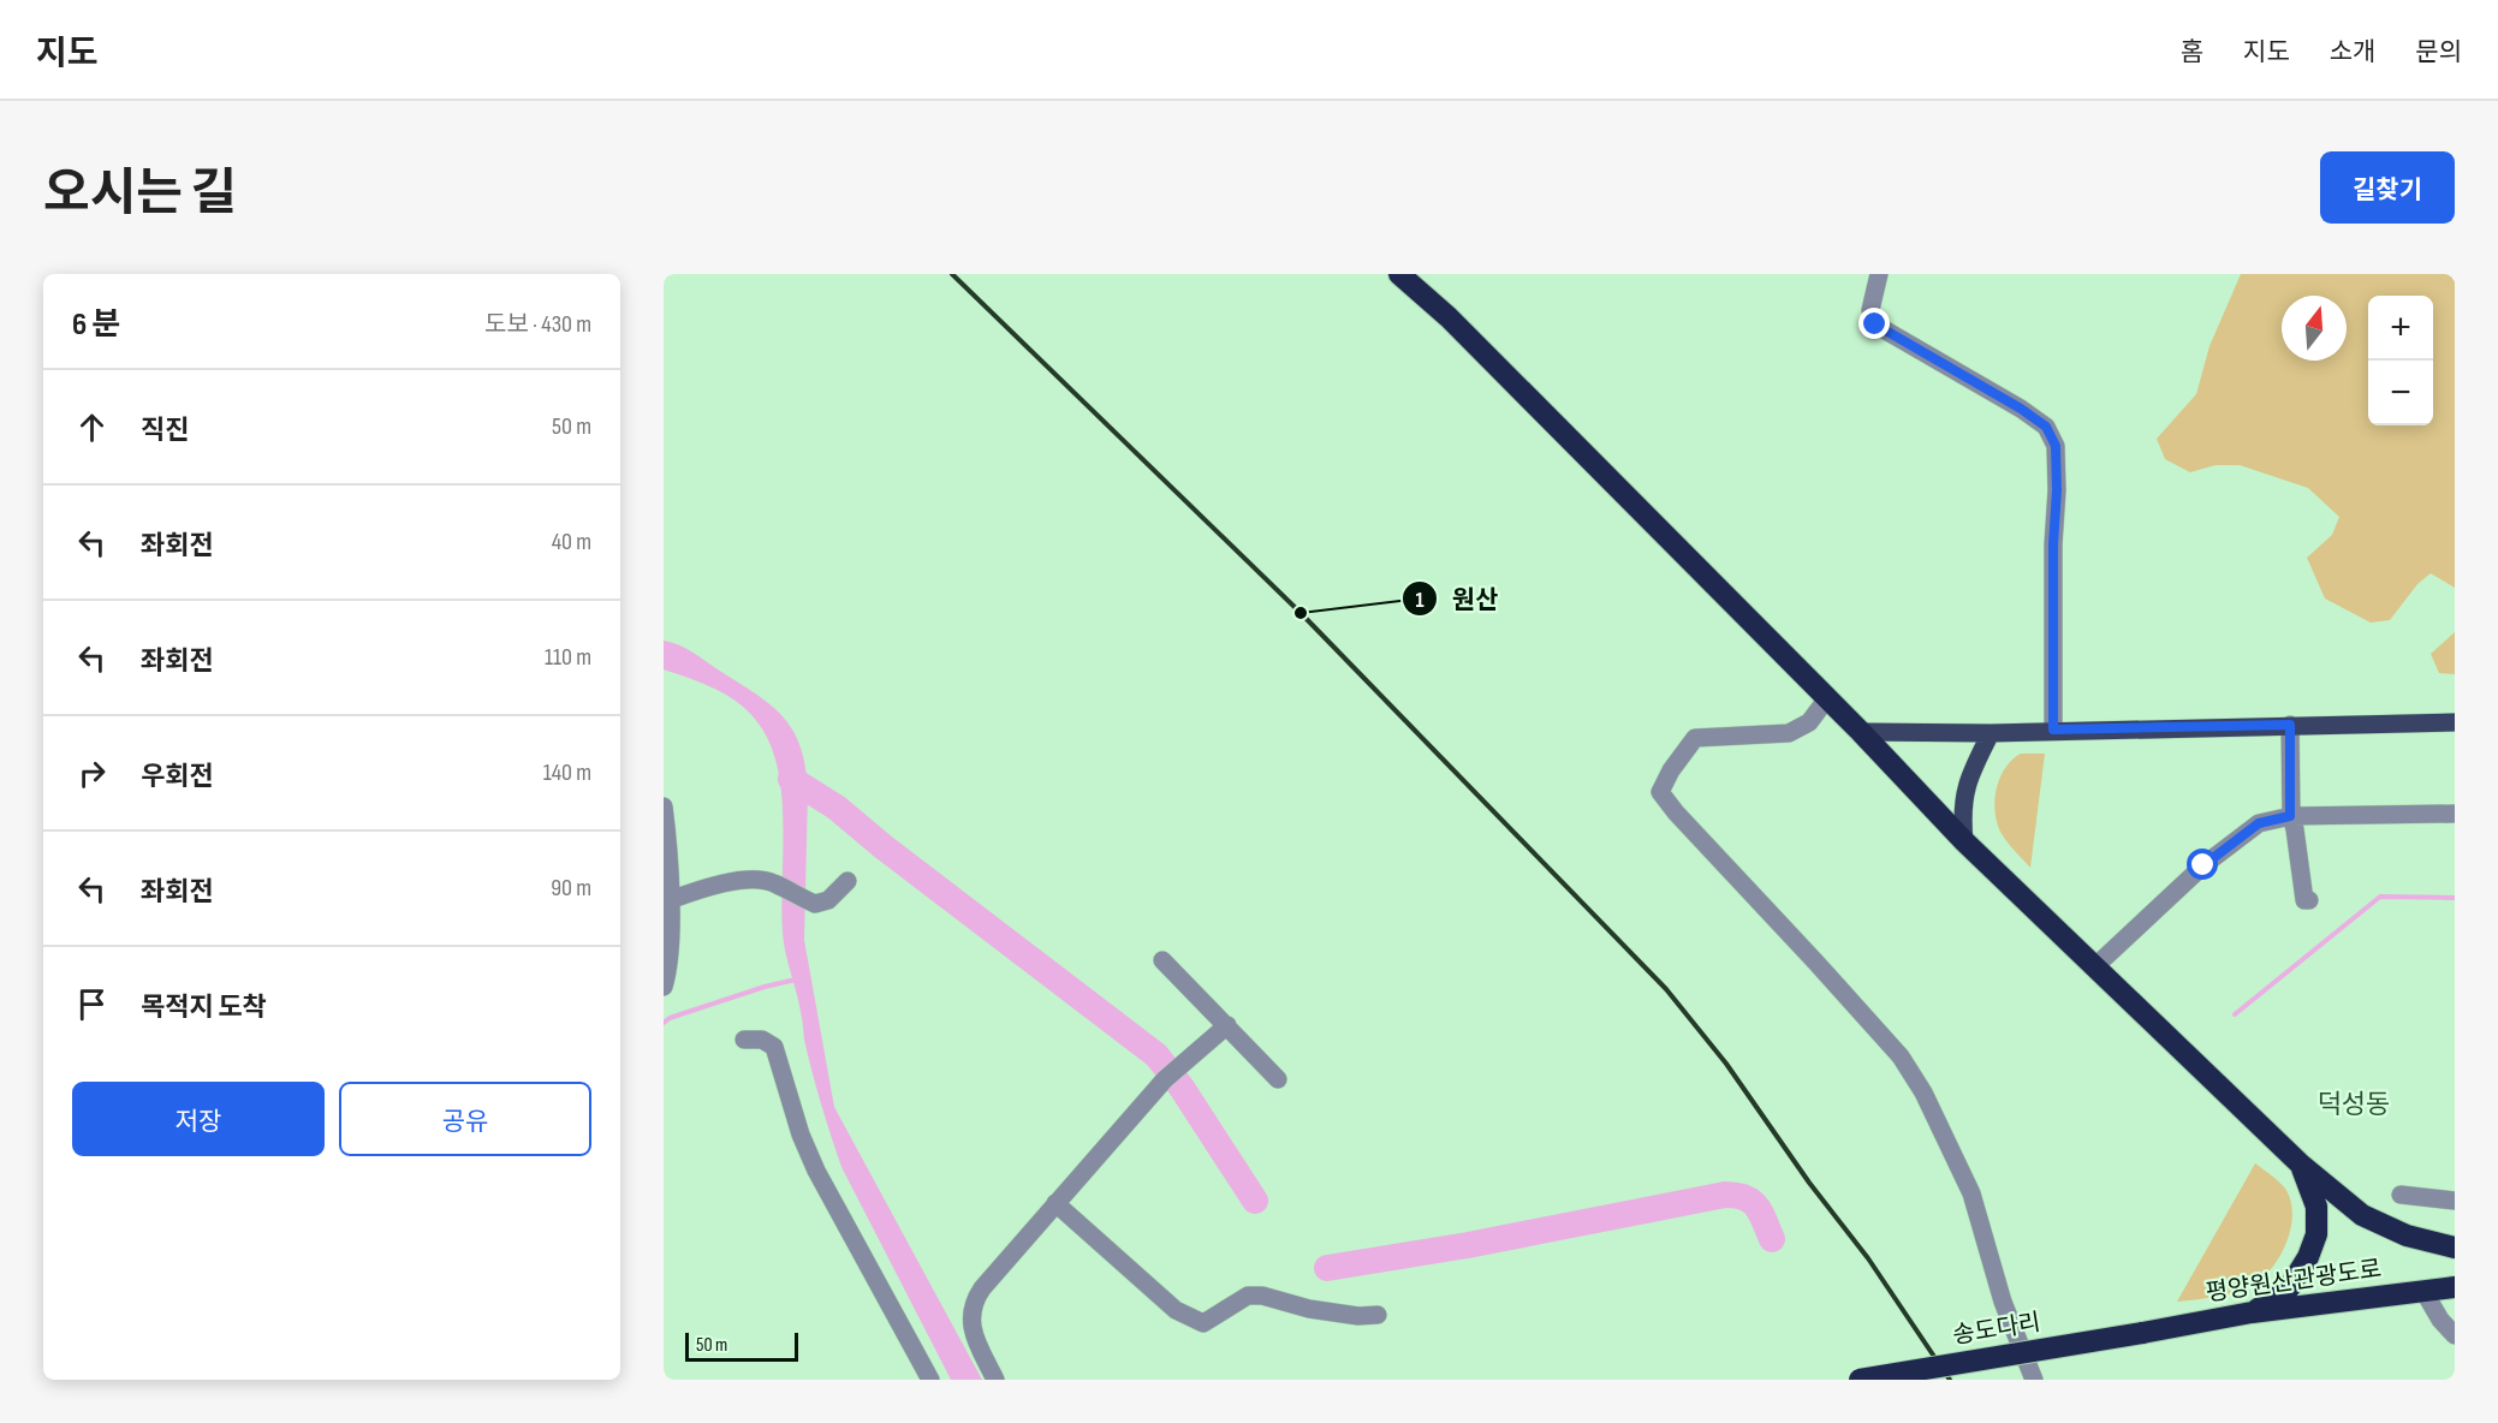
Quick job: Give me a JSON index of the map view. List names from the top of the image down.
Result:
{
  "streets": {
    "highway": ["평양원산관광도로", "송도다리"]
  },
  "crossings": [
    ["평양원산관광도로", "송도다리"]
  ],
  "districts": ["덕성동"],
  "places": ["원산"],
  "scale_bar": "50 m",
  "north": "top",
  "page": {
    "header": "지도",
    "nav": [
      "홈",
      "지도",
      "소개",
      "문의"
    ],
    "title": "오시는 길",
    "buttons": [
      "길찾기",
      ["저장", "공유"]
    ],
    "heading": ["6 분", "도보 · 430 m"],
    "map_buttons": ["+", "−"],
    "list": [
      ["직진", "50 m"],
      ["좌회전", "40 m"],
      ["좌회전", "110 m"],
      ["우회전", "140 m"],
      ["좌회전", "90 m"],
      "목적지 도착"
    ],
    "scale": "50 m"
  }
}
